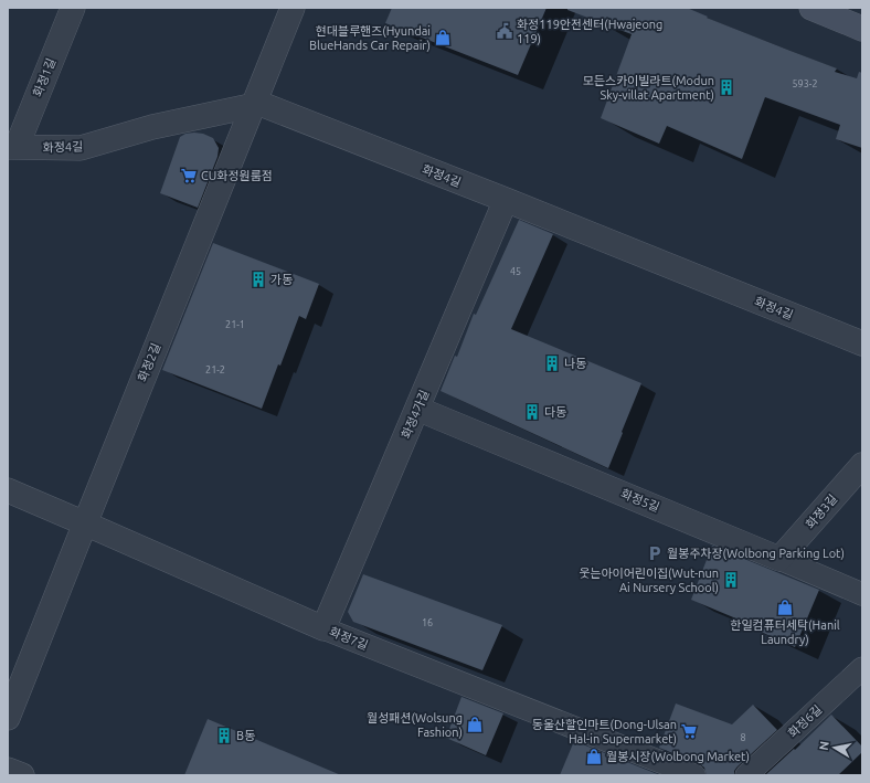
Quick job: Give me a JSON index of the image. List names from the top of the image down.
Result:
{
  "streets": {
    "street": [
      "화정1길",
      "화정4길",
      "화정2길",
      "화정4가길",
      "화정5길",
      "화정3길",
      "화정7길",
      "화정6길"
    ]
  },
  "crossings": [
    ["화정1길", "화정4길"],
    ["화정4길", "화정2길"],
    ["화정4길", "화정4가길"],
    ["화정2길", "화정7길"],
    ["화정4가길", "화정5길"],
    ["화정4가길", "화정7길"],
    ["화정5길", "화정3길"]
  ],
  "places": {
    "public building": ["화정119안전센터(Hwajeong 119)"],
    "shop": [
      "현대블루핸즈(Hyundai BlueHands Car Repair)",
      "한일컴퓨터세탁(Hanil Laundry)",
      "월성패션(Wolsung Fashion)",
      "월봉시장(Wolbong Market)"
    ],
    "building": [
      "모든스카이빌라트(Modun Sky-villat Apartment)",
      "가동",
      "나동",
      "다동",
      "웃는아이어린이집(Wut-nun Ai Nursery School)",
      "B동"
    ],
    "supermarket": ["CU화정원룸점", "동울산할인마트(Dong-Ulsan Hal-in Supermarket)"],
    "parking": ["월봉주차장(Wolbong Parking Lot)"]
  },
  "house_numbers": [
    "593-2",
    "45",
    "21-1",
    "21-2",
    "16",
    "8"
  ],
  "north": "left"
}
